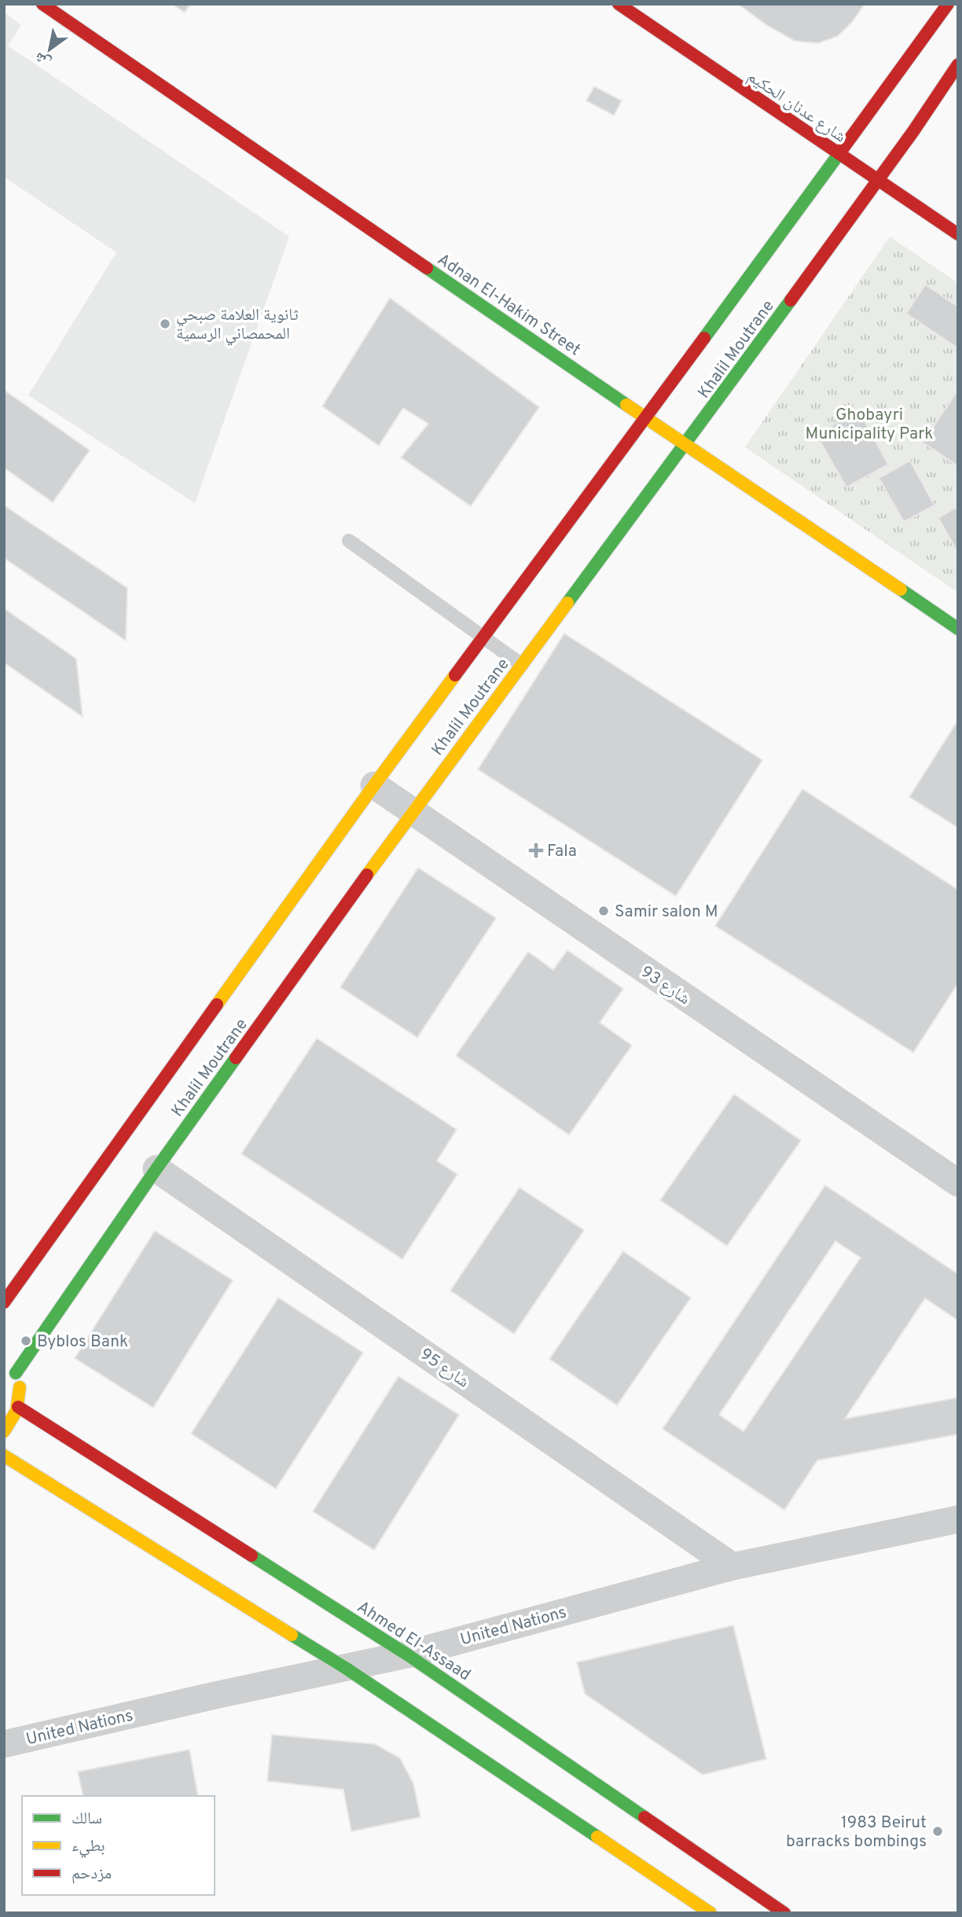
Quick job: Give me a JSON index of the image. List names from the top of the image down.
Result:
{
  "streets": {
    "street": [
      "شارع عدنان الحكيم",
      "Adnan El-Hakim Street",
      "Khalil Moutrane",
      "شارع 93",
      "شارع 95",
      "United Nations",
      "Ahmed El-Assaad"
    ]
  },
  "crossings": [
    ["شارع عدنان الحكيم", "Khalil Moutrane"],
    ["Adnan El-Hakim Street", "Khalil Moutrane"],
    ["Khalil Moutrane", "شارع 93"],
    ["Khalil Moutrane", "شارع 95"],
    ["شارع 95", "United Nations"],
    ["United Nations", "Ahmed El-Assaad"]
  ],
  "parks": ["Ghobayri Municipality Park"],
  "places": {
    "other": [
      "ثانوية العلامة صبحي المحمصاني الرسمية",
      "Samir salon M",
      "Byblos Bank",
      "1983 Beirut barracks bombings"
    ],
    "health": ["Fala"]
  },
  "legend": ["سالك", "بطيء", "مزدحم"],
  "north": "bottom left"
}
